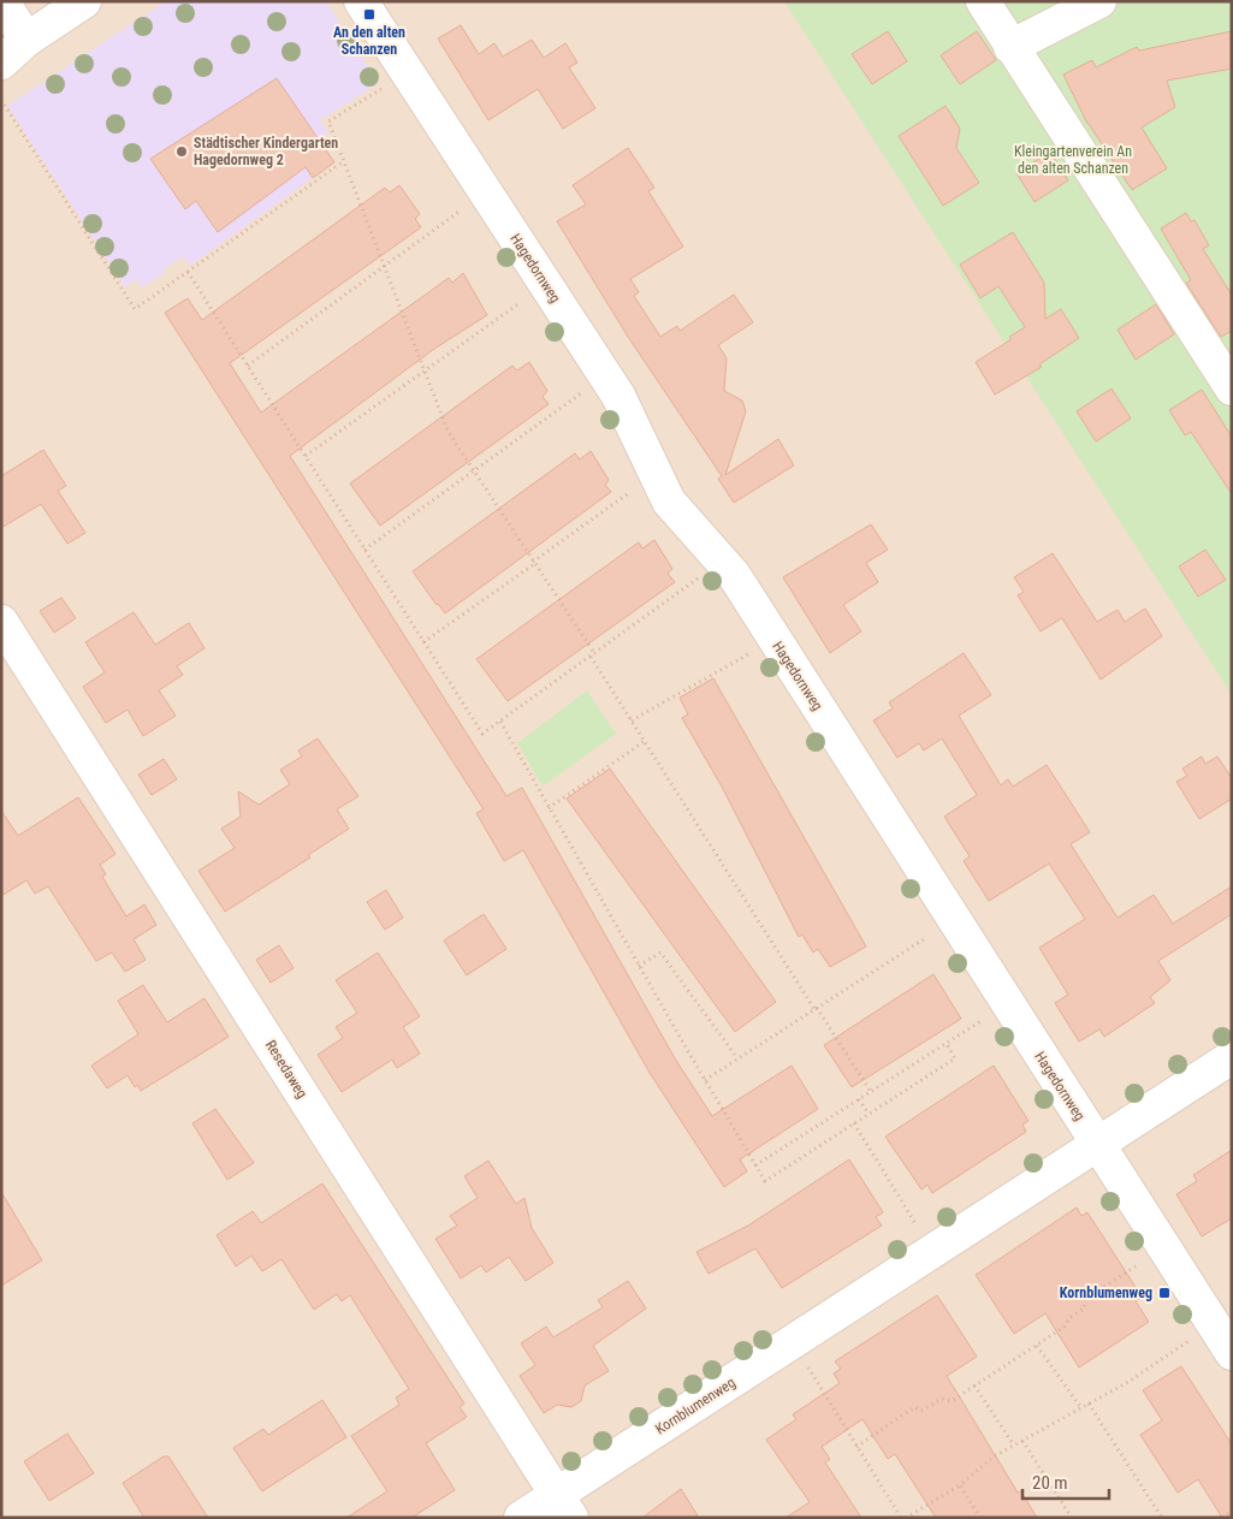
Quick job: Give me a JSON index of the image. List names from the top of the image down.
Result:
{
  "streets": {
    "street": ["Hagedornweg", "Resedaweg", "Kornblumenweg"]
  },
  "crossings": [
    ["Hagedornweg", "Kornblumenweg"],
    ["Resedaweg", "Kornblumenweg"]
  ],
  "parks": ["Kleingartenverein An den alten Schanzen"],
  "places": {
    "transit": ["An den alten Schanzen", "Kornblumenweg"],
    "other": ["Städtischer Kindergarten Hagedornweg 2"]
  },
  "scale_bar": "20 m"
}
